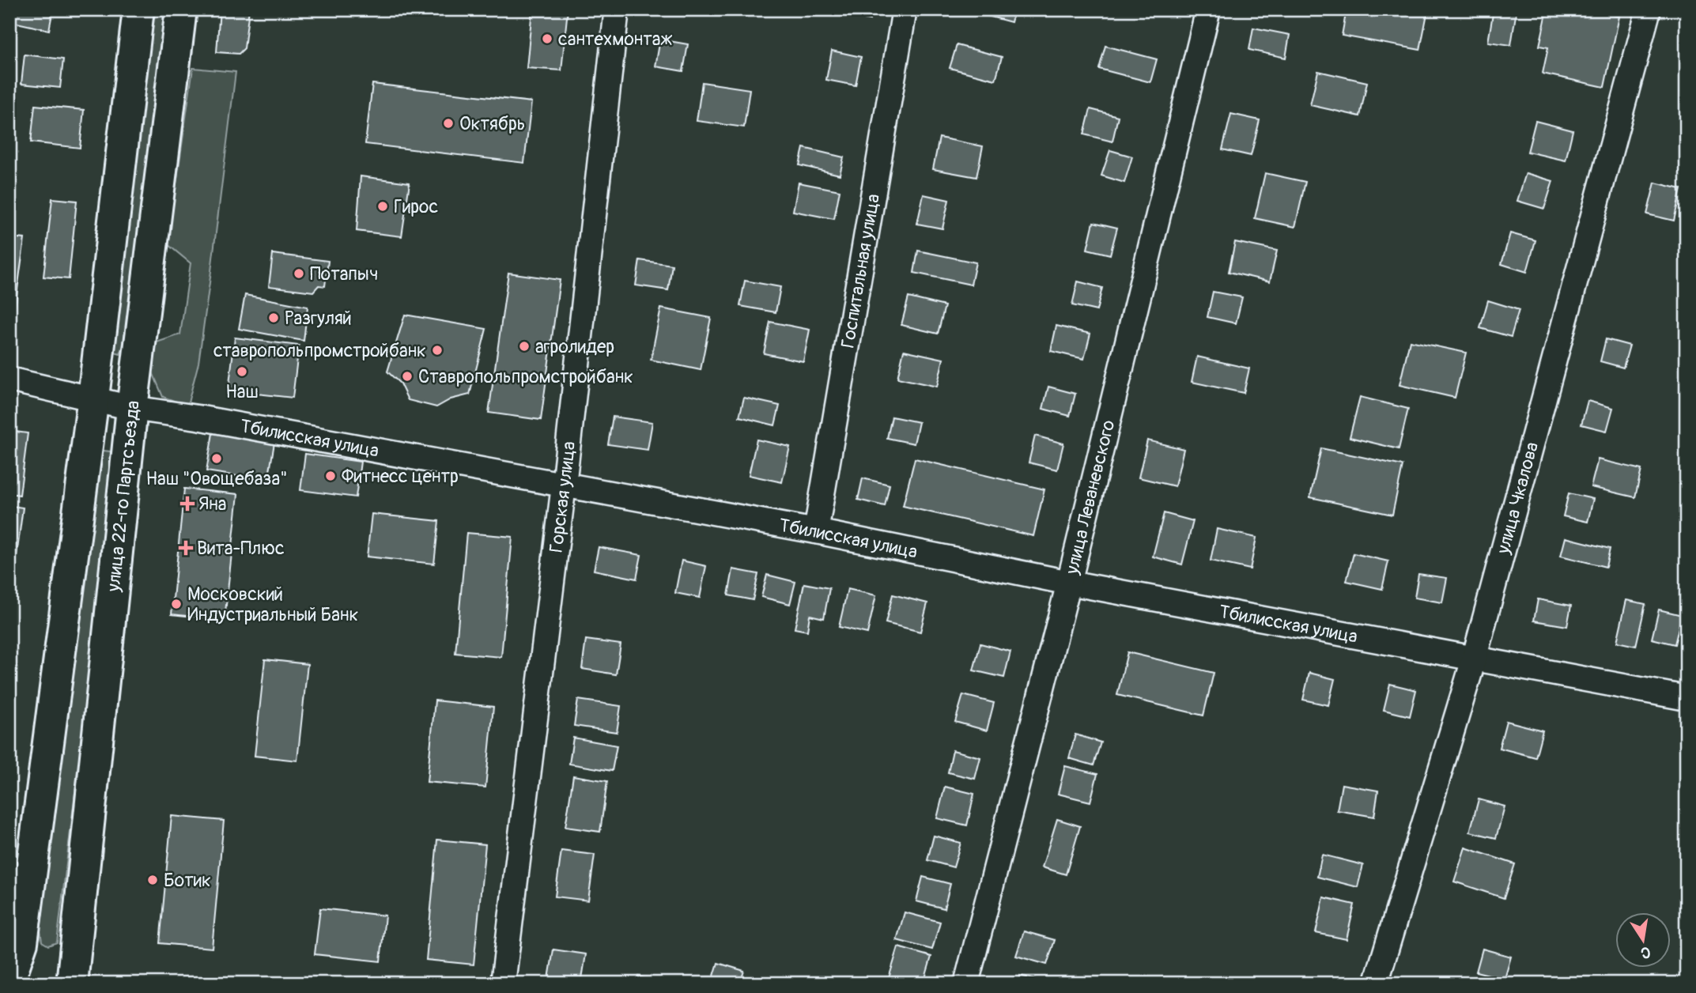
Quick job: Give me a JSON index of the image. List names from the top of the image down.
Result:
{
  "streets": {
    "main road": ["улица 22-го Партсъезда"],
    "street": [
      "Госпитальная улица",
      "Тбилисская улица",
      "Горская улица",
      "улица Леваневского",
      "улица Чкалова"
    ]
  },
  "crossings": [
    ["Госпитальная улица", "Тбилисская улица"],
    ["Тбилисская улица", "улица 22-го Партсъезда"],
    ["Тбилисская улица", "Горская улица"],
    ["Тбилисская улица", "улица Леваневского"],
    ["Тбилисская улица", "улица Чкалова"]
  ],
  "places": {
    "other": [
      "сантехмонтаж",
      "Октябрь",
      "Гирос",
      "Потапыч",
      "Разгуляй",
      "агролидер",
      "ставропольпромстройбанк",
      "Наш",
      "Ставропольпромстройбанк",
      "Наш \"Овощебаза\"",
      "Фитнесс центр",
      "Московский Индустриальный Банк",
      "Ботик"
    ],
    "health": ["Яна", "Вита-Плюс"]
  },
  "north": "bottom"
}
